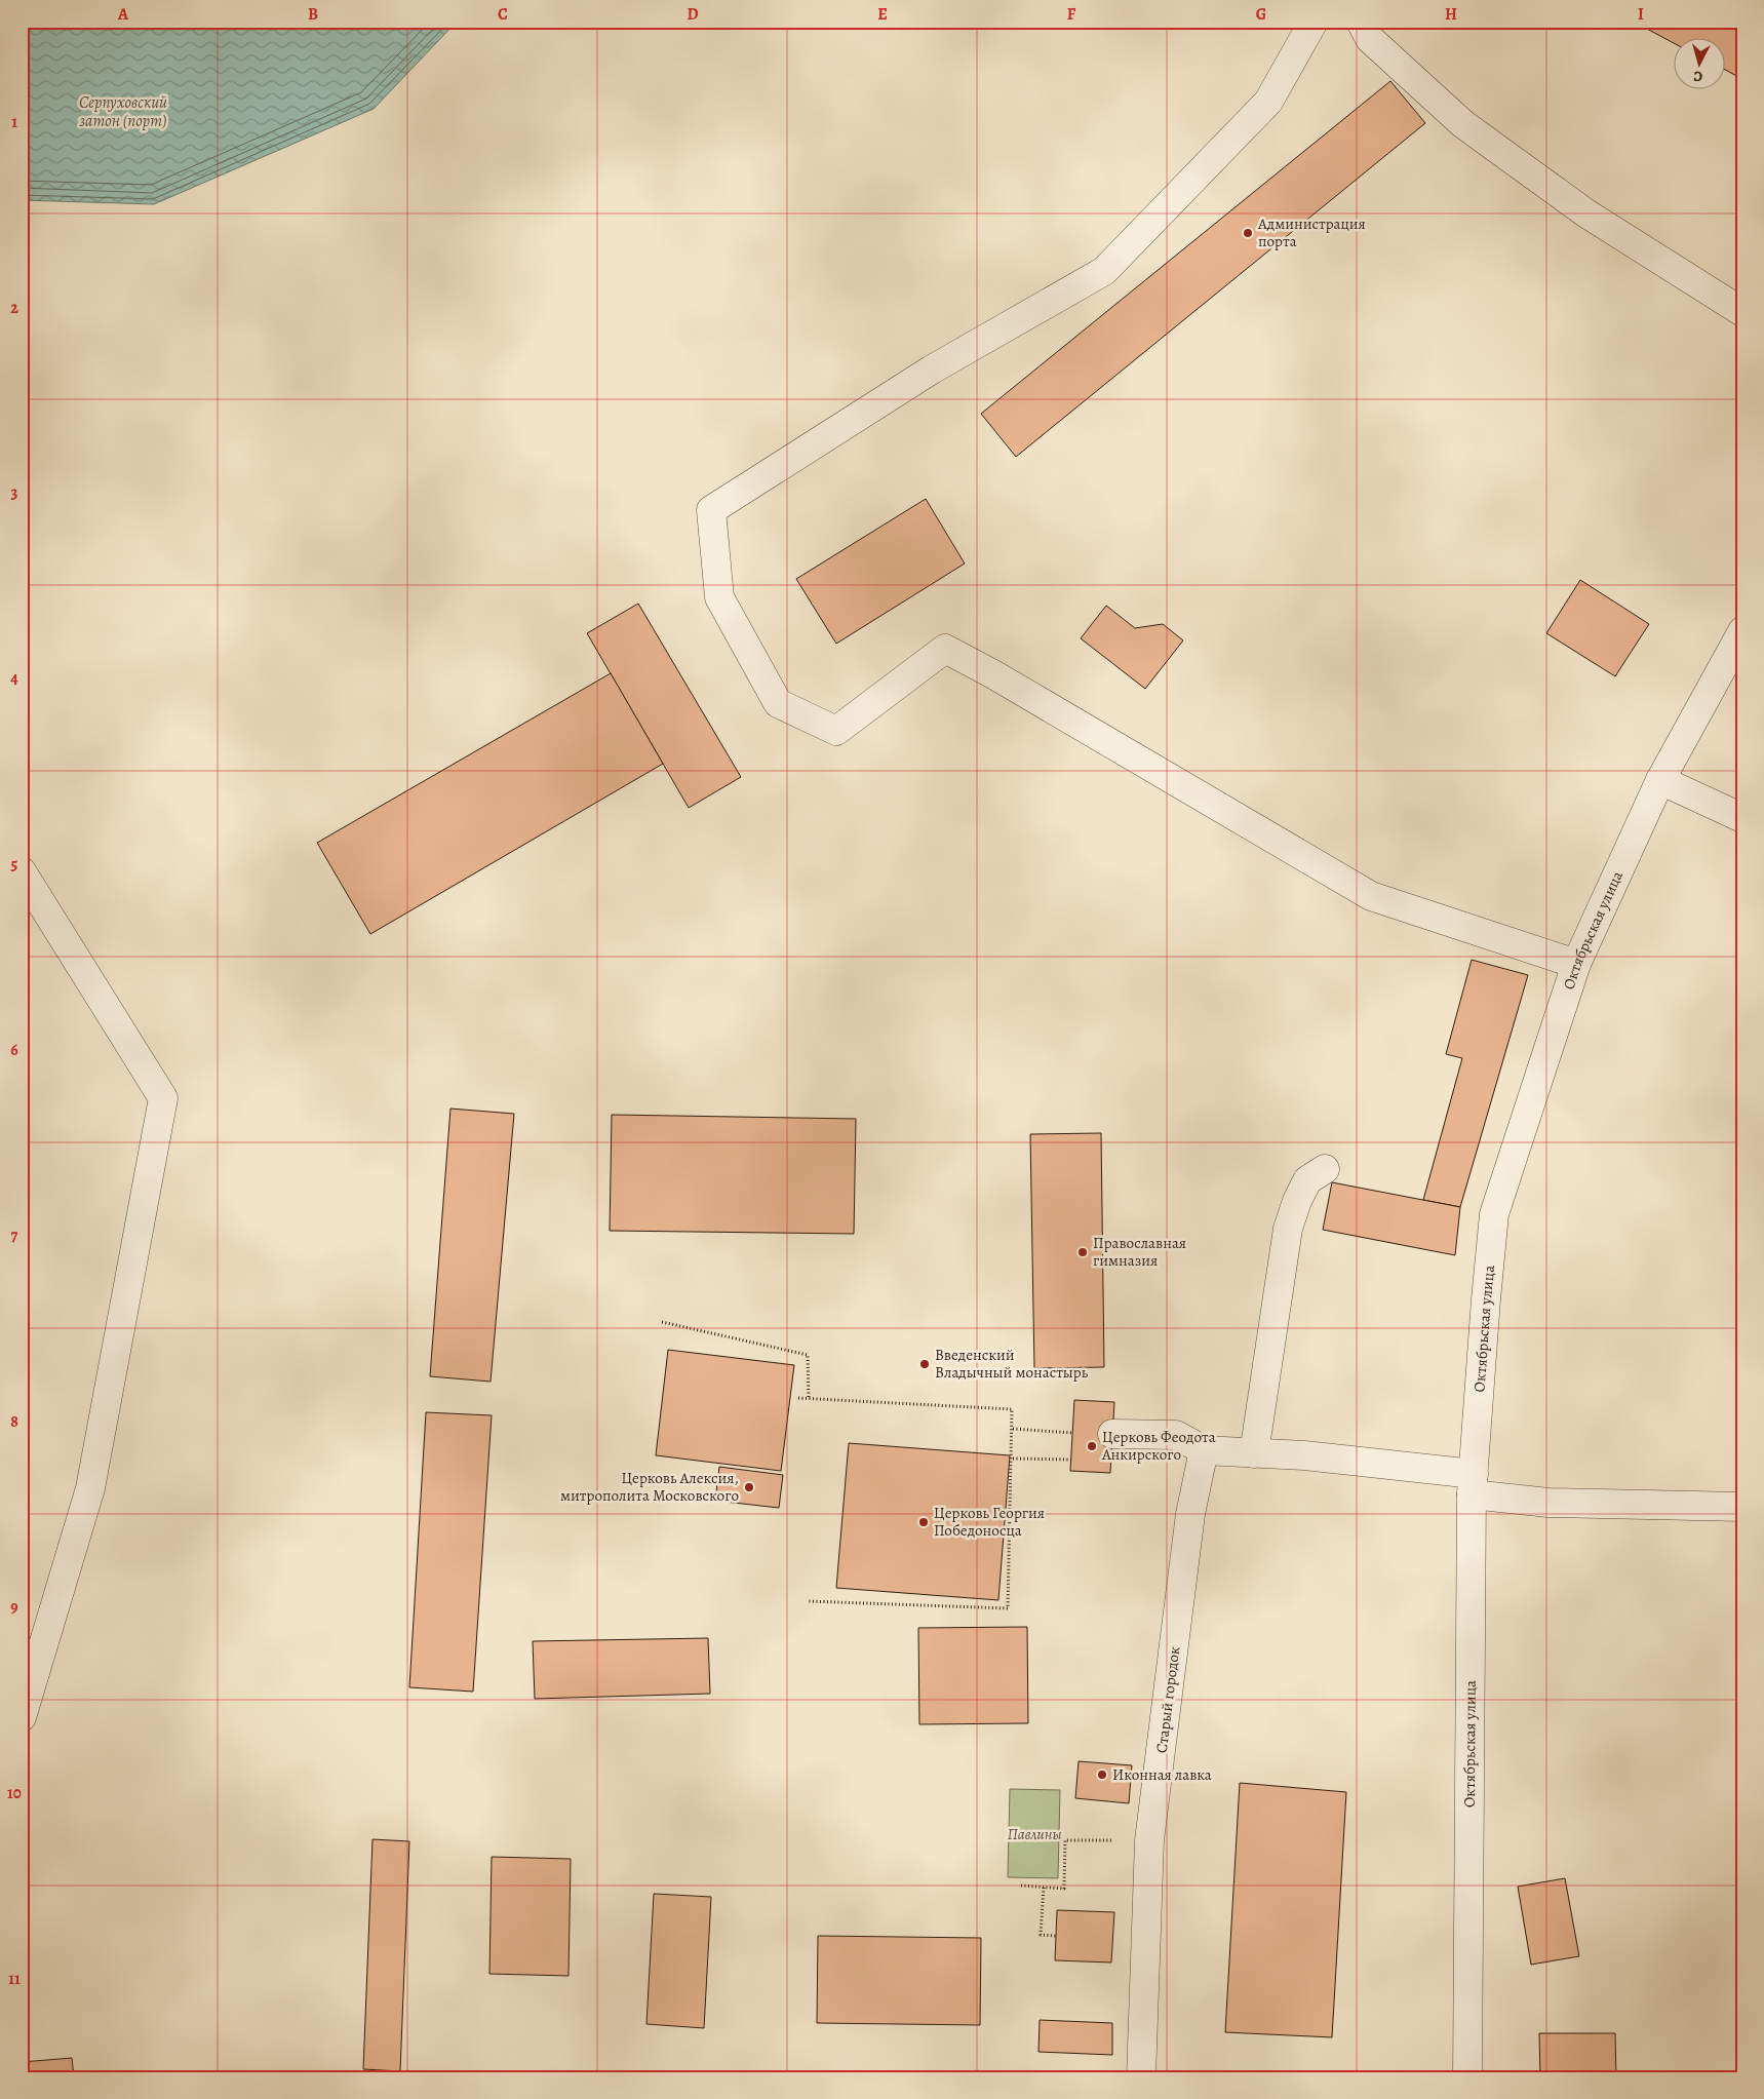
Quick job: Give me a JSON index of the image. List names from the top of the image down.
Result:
{
  "streets": {
    "street": ["Октябрьская улица", "Старый городок"]
  },
  "water": ["Серпуховский затон (порт)"],
  "parks": ["Павлины"],
  "places": [
    "Администрация порта",
    "Православная гимназия",
    "Введенский Владычный монастырь",
    "Церковь Феодота Анкирского",
    "Церковь Алексия, митрополита Московского",
    "Церковь Георгия Победоносца",
    "Иконная лавка"
  ],
  "north": "bottom",
  "grid": {
    "columns": [
      "A",
      "B",
      "C",
      "D",
      "E",
      "F",
      "G",
      "H",
      "I"
    ],
    "rows": [
      "1",
      "2",
      "3",
      "4",
      "5",
      "6",
      "7",
      "8",
      "9",
      "10",
      "11"
    ]
  }
}
